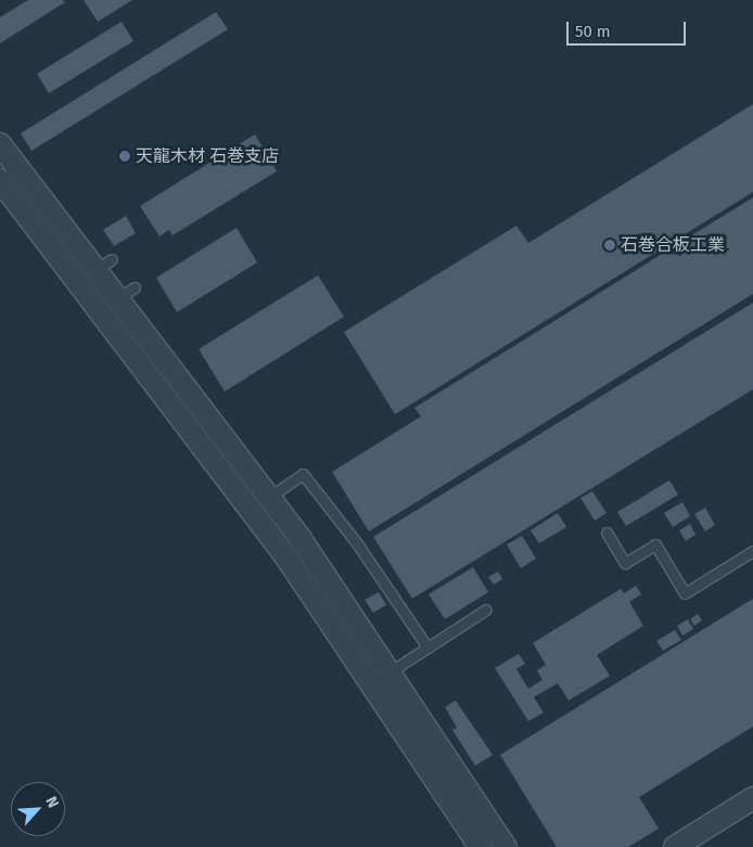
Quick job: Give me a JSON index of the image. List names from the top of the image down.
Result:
{
  "places": ["天龍木材 石巻支店", "石巻合板工業"],
  "scale_bar": "50 m",
  "north": "top right"
}
